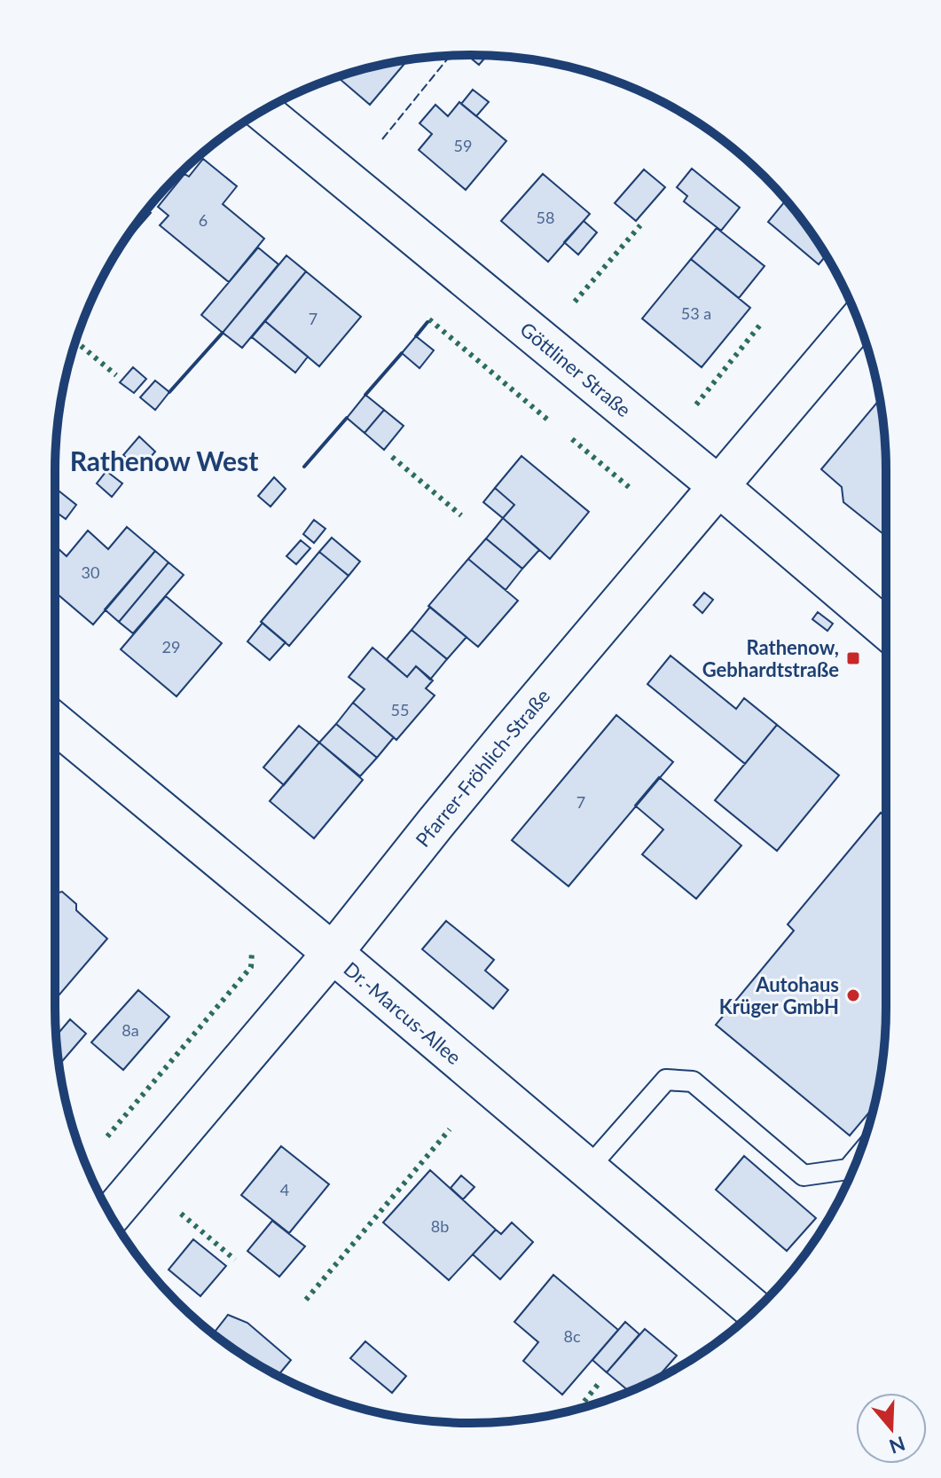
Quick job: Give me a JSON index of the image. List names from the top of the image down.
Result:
{
  "streets": {
    "street": ["Göttliner Straße", "Pfarrer-Fröhlich-Straße", "Dr.-Marcus-Allee"]
  },
  "crossings": [
    ["Göttliner Straße", "Pfarrer-Fröhlich-Straße"],
    ["Pfarrer-Fröhlich-Straße", "Dr.-Marcus-Allee"]
  ],
  "districts": ["Rathenow West"],
  "places": {
    "transit": ["Rathenow, Gebhardtstraße"],
    "other": ["Autohaus Krüger GmbH"]
  },
  "house_numbers": [
    "59",
    "58",
    "6",
    "53 a",
    "7",
    "30",
    "29",
    "55",
    "7",
    "8a",
    "4",
    "8b",
    "8c"
  ],
  "north": "bottom"
}
